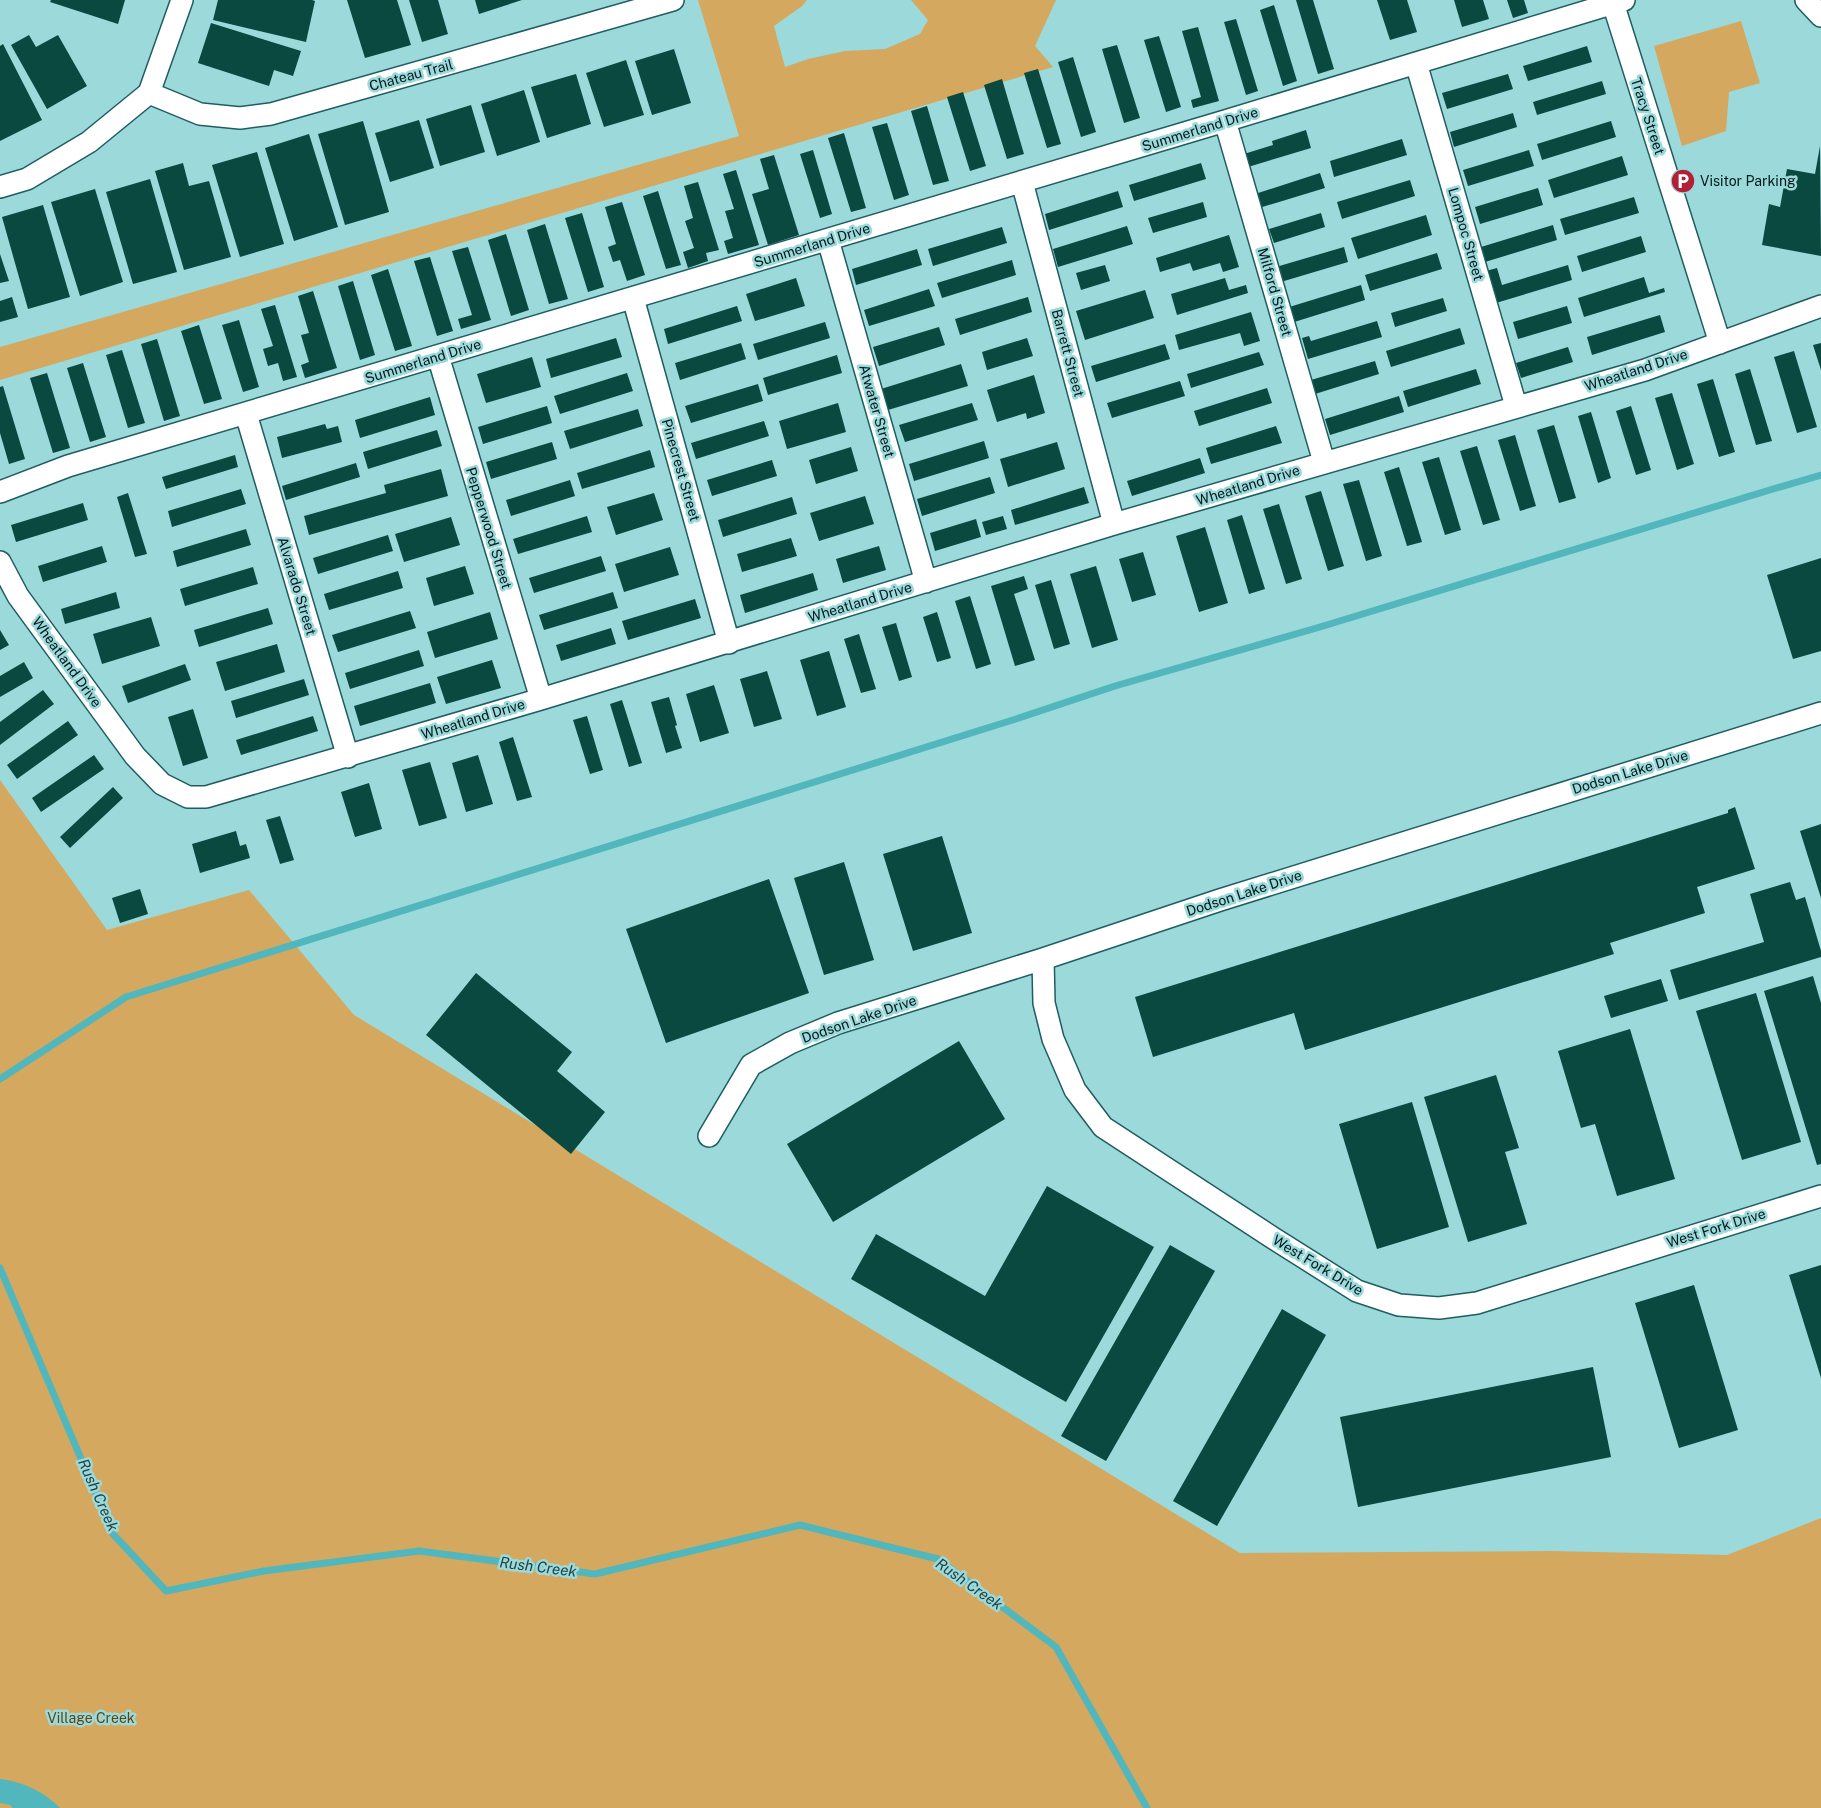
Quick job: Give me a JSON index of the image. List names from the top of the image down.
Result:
{
  "streets": {
    "street": [
      "Chateau Trail",
      "Tracy Street",
      "Summerland Drive",
      "Lompoc Street",
      "Milford Street",
      "Barrett Street",
      "Wheatland Drive",
      "Atwater Street",
      "Pinecrest Street",
      "Pepperwood Street",
      "Alvarado Street",
      "Dodson Lake Drive",
      "West Fork Drive"
    ]
  },
  "crossings": [
    ["Tracy Street", "Summerland Drive"],
    ["Tracy Street", "Wheatland Drive"],
    ["Summerland Drive", "Lompoc Street"],
    ["Summerland Drive", "Milford Street"],
    ["Summerland Drive", "Barrett Street"],
    ["Summerland Drive", "Atwater Street"],
    ["Summerland Drive", "Pinecrest Street"],
    ["Summerland Drive", "Pepperwood Street"],
    ["Summerland Drive", "Alvarado Street"],
    ["Lompoc Street", "Wheatland Drive"],
    ["Milford Street", "Wheatland Drive"],
    ["Barrett Street", "Wheatland Drive"],
    ["Wheatland Drive", "Atwater Street"],
    ["Wheatland Drive", "Pinecrest Street"],
    ["Wheatland Drive", "Pepperwood Street"],
    ["Wheatland Drive", "Alvarado Street"],
    ["Dodson Lake Drive", "West Fork Drive"]
  ],
  "water": ["Rush Creek"],
  "parks": ["Village Creek"],
  "places": {
    "parking": ["Visitor Parking"]
  }
}
